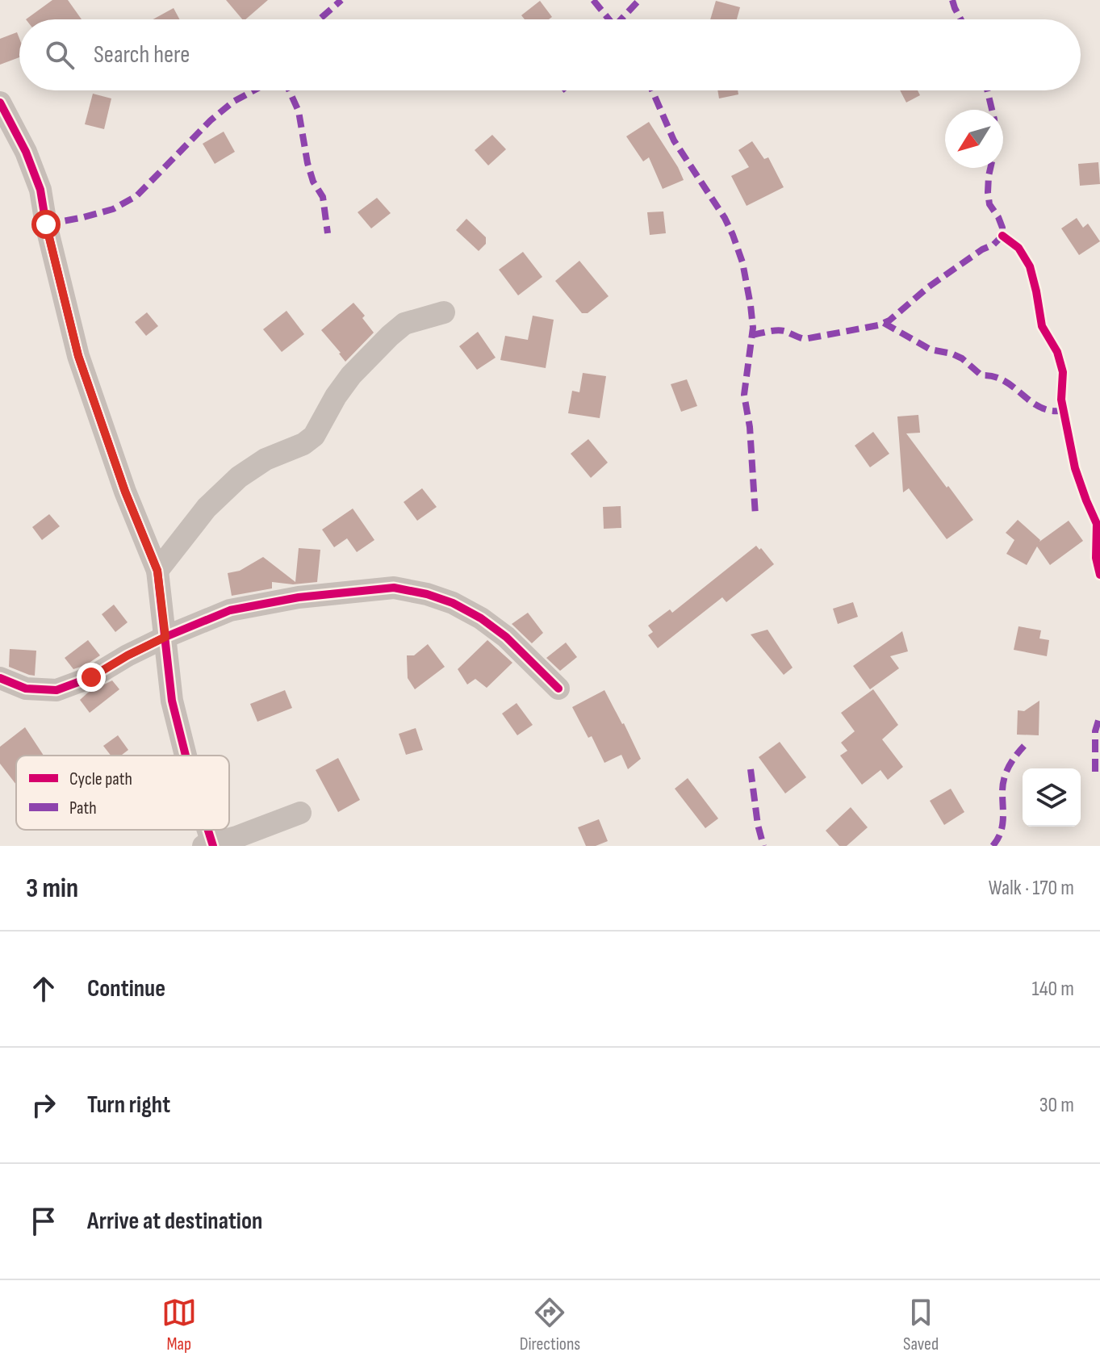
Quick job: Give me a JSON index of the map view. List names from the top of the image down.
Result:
{
  "legend": ["Cycle path", "Path"],
  "north": "bottom left",
  "page": {
    "search": "Search here",
    "heading": ["3 min", "Walk · 170 m"],
    "list": [
      ["Continue", "140 m"],
      ["Turn right", "30 m"],
      "Arrive at destination"
    ],
    "nav": ["Map", "Directions", "Saved"]
  }
}
